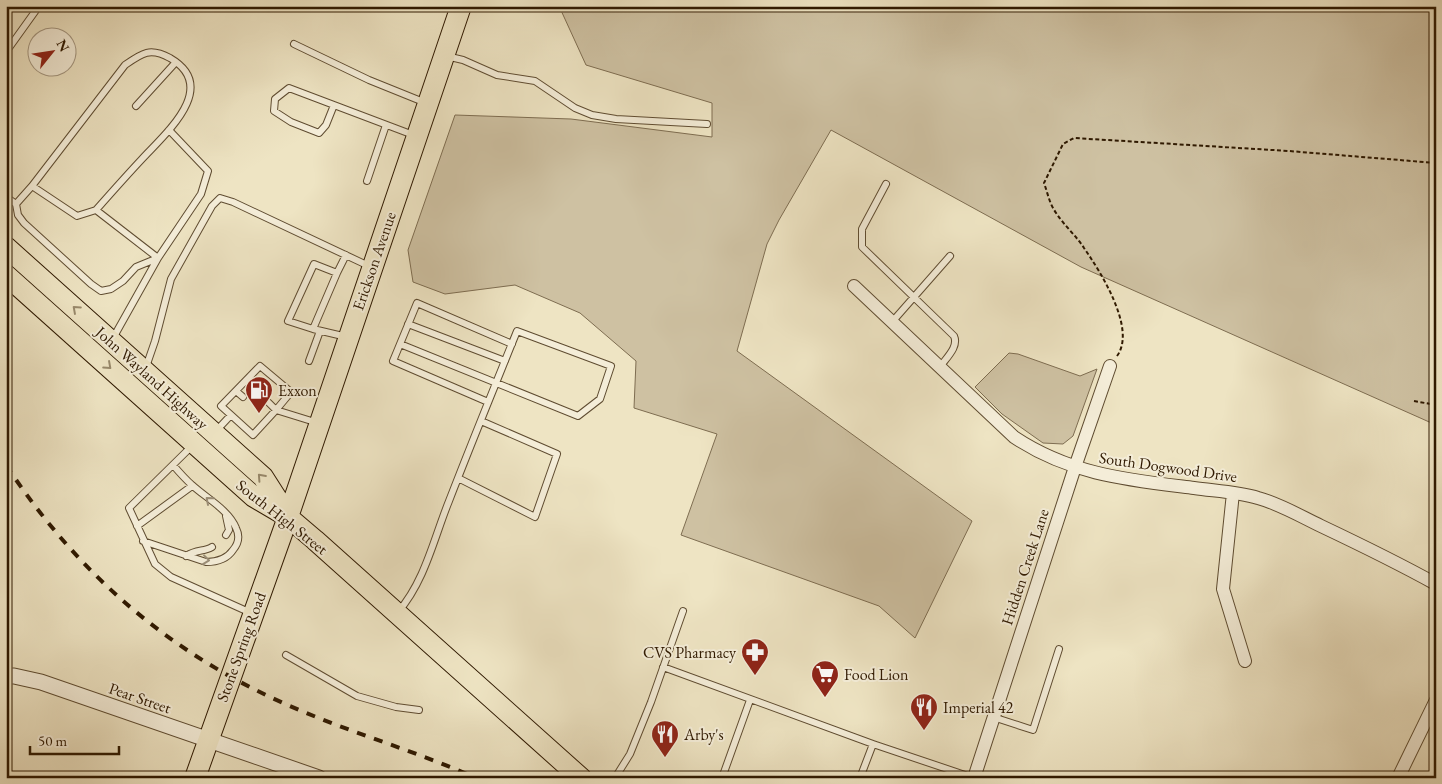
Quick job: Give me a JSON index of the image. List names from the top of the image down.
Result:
{
  "streets": {
    "main road": [
      "Erickson Avenue",
      "John Wayland Highway",
      "South High Street",
      "Stone Spring Road"
    ],
    "street": ["South Dogwood Drive", "Hidden Creek Lane", "Pear Street"]
  },
  "crossings": [
    ["Erickson Avenue", "John Wayland Highway"],
    ["Erickson Avenue", "South High Street"],
    ["Erickson Avenue", "Stone Spring Road"],
    ["John Wayland Highway", "South High Street"],
    ["John Wayland Highway", "Stone Spring Road"],
    ["South Dogwood Drive", "Hidden Creek Lane"],
    ["South High Street", "Stone Spring Road"],
    ["Stone Spring Road", "Pear Street"]
  ],
  "one_way": ["John Wayland Highway"],
  "places": {
    "fuel station": ["Exxon"],
    "pharmacy": ["CVS Pharmacy"],
    "supermarket": ["Food Lion"],
    "restaurant": ["Imperial 42", "Arby's"]
  },
  "scale_bar": "50 m",
  "north": "top right"
}
